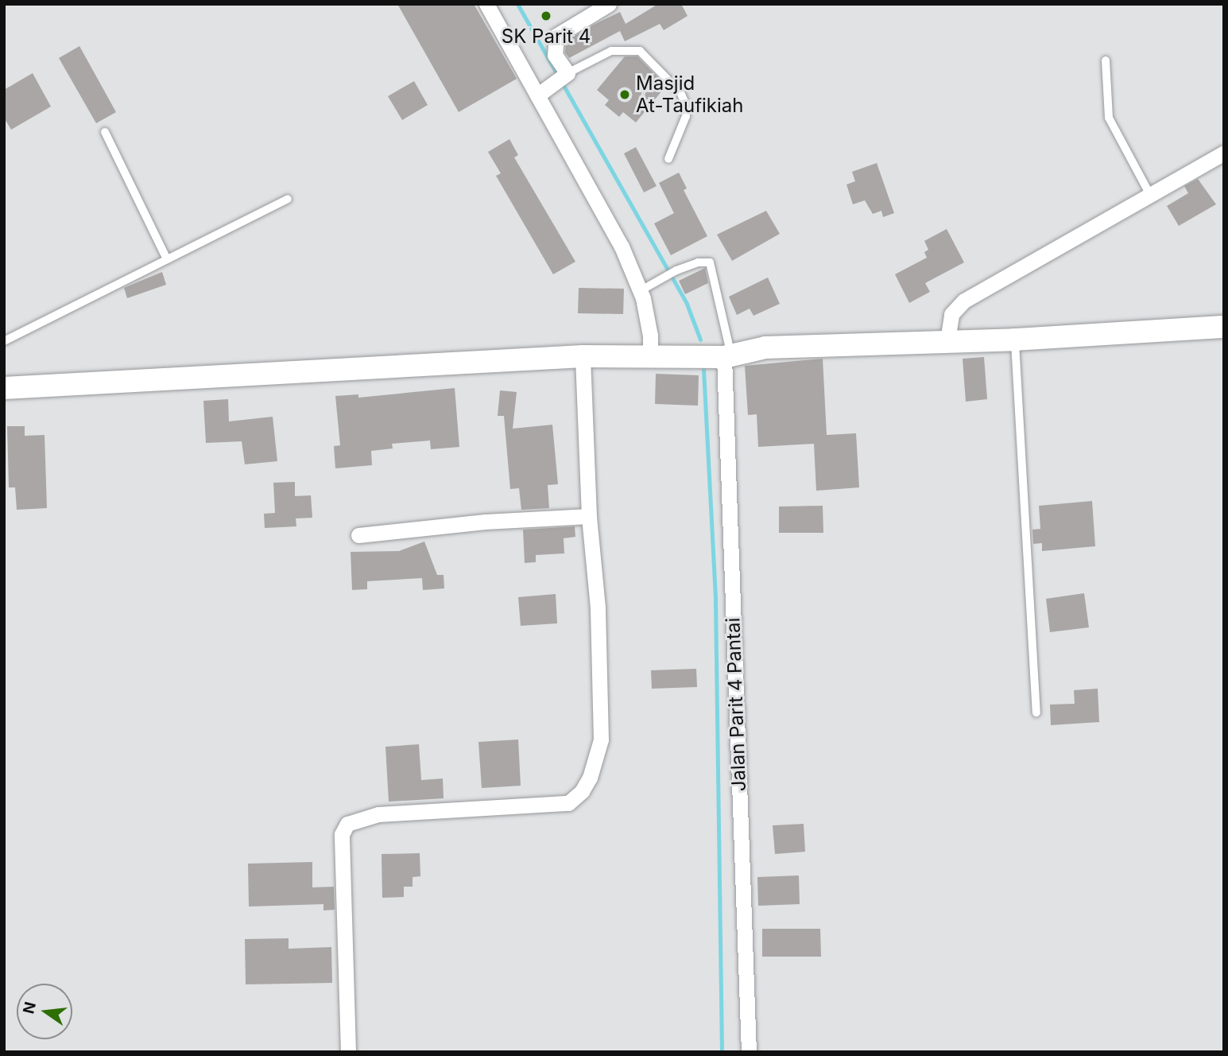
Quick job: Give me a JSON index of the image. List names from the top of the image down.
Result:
{
  "streets": {
    "street": ["Jalan Parit 4 Pantai"]
  },
  "places": ["SK Parit 4", "Masjid At-Taufikiah"],
  "north": "left"
}
